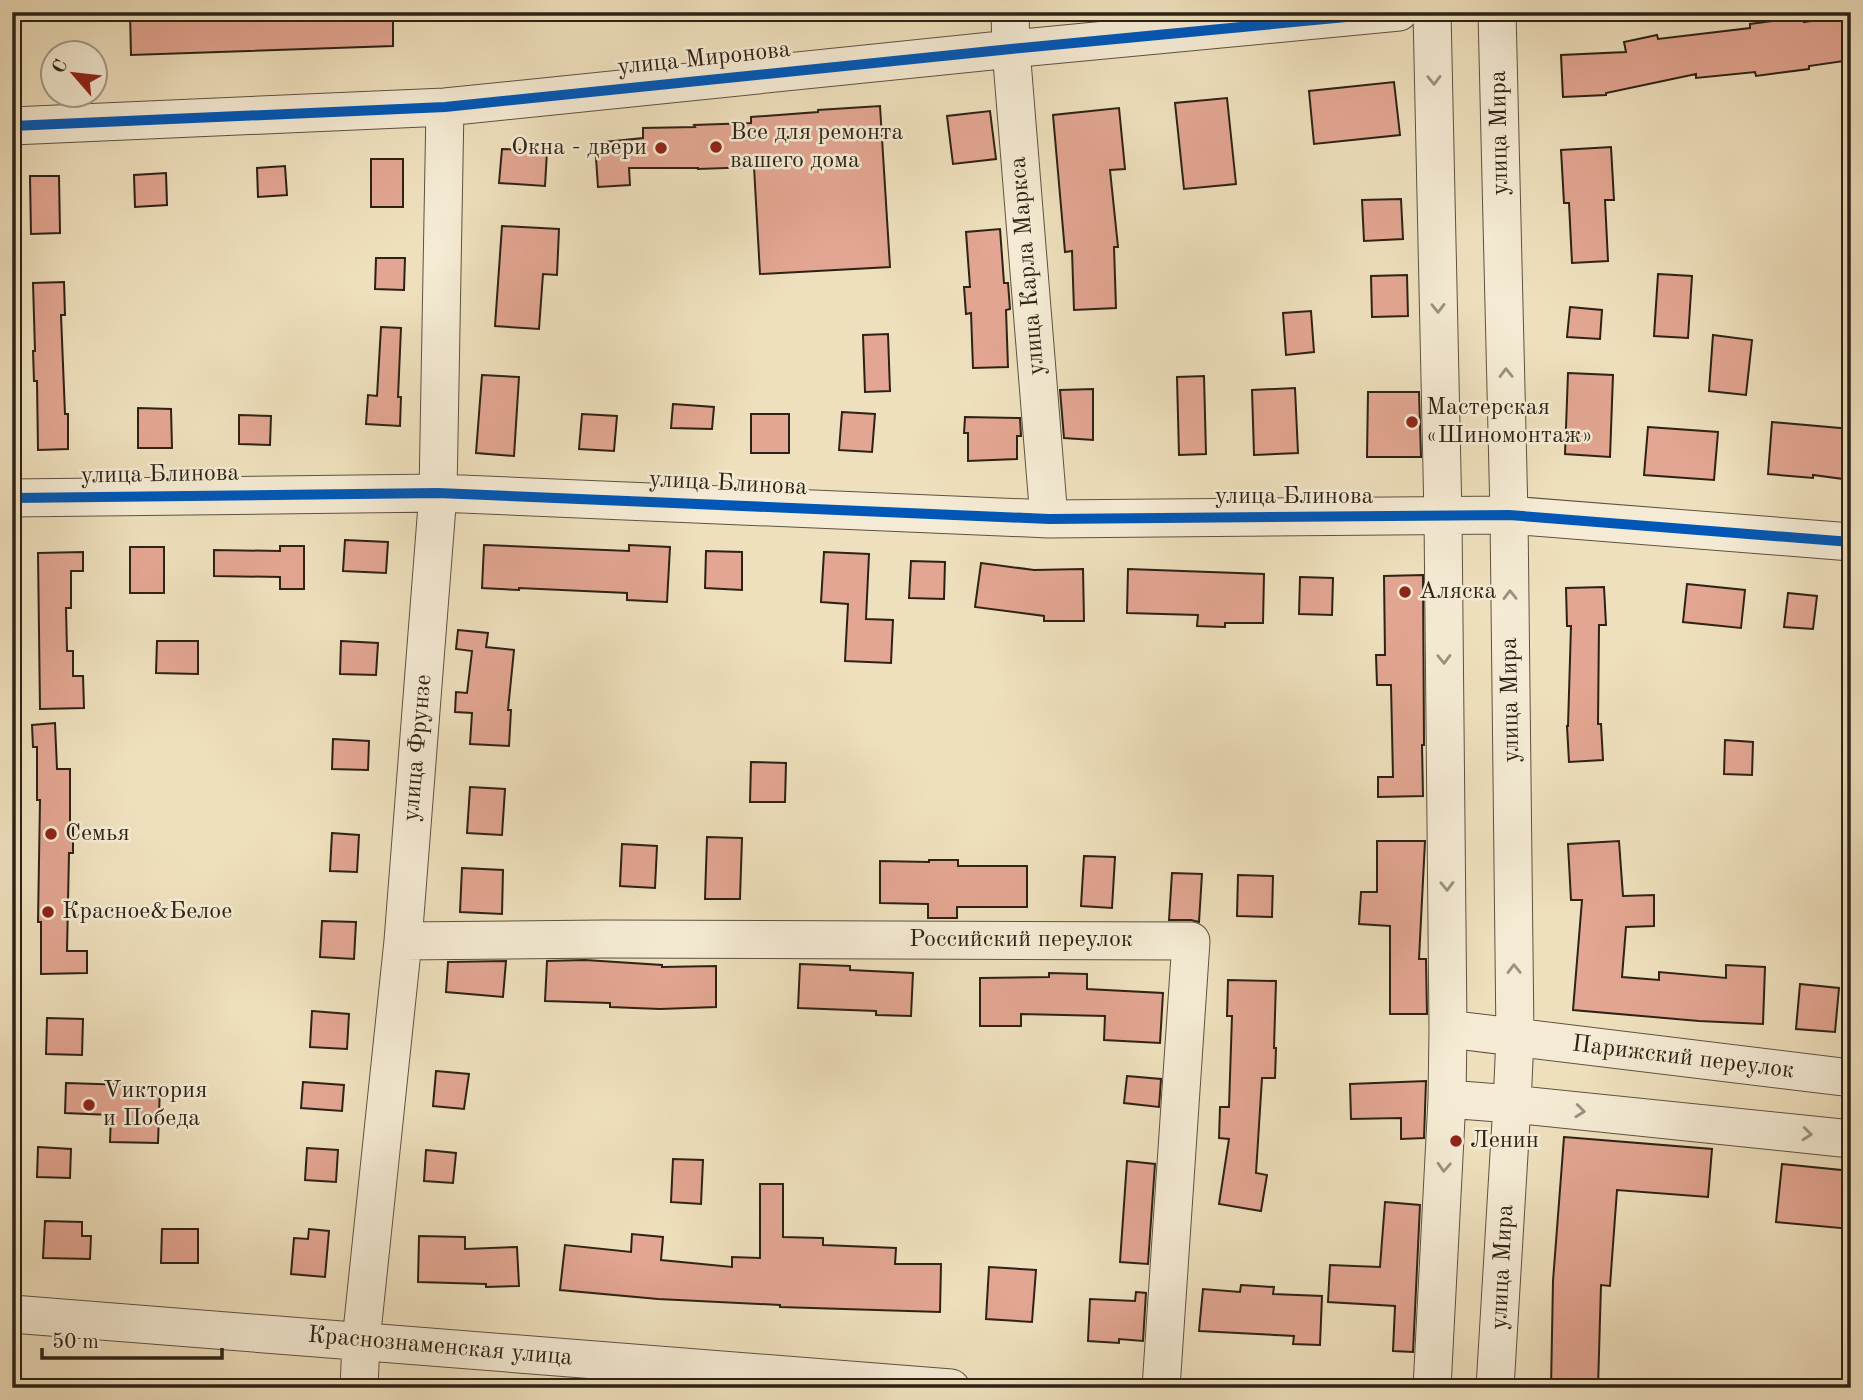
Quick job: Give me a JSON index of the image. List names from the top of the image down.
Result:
{
  "streets": {
    "street": [
      "улица Миронова",
      "улица Мира",
      "улица Карла Маркса",
      "улица Блинова",
      "улица Фрунзе",
      "Российский переулок",
      "Парижский переулок",
      "Краснознаменская улица"
    ]
  },
  "crossings": [
    ["улица Миронова", "улица Карла Маркса"],
    ["улица Миронова", "улица Фрунзе"],
    ["улица Мира", "улица Блинова"],
    ["улица Мира", "Парижский переулок"],
    ["улица Карла Маркса", "улица Блинова"],
    ["улица Блинова", "улица Фрунзе"],
    ["улица Фрунзе", "Российский переулок"],
    ["улица Фрунзе", "Краснознаменская улица"]
  ],
  "places": [
    "Все для ремонта вашего дома",
    "Окна - двери",
    "Мастерская «Шиномонтаж»",
    "Аляска",
    "Семья",
    "Красное&Белое",
    "Vиктория и Победа",
    "Ленин"
  ],
  "scale_bar": "50 m",
  "north": "top left"
}
